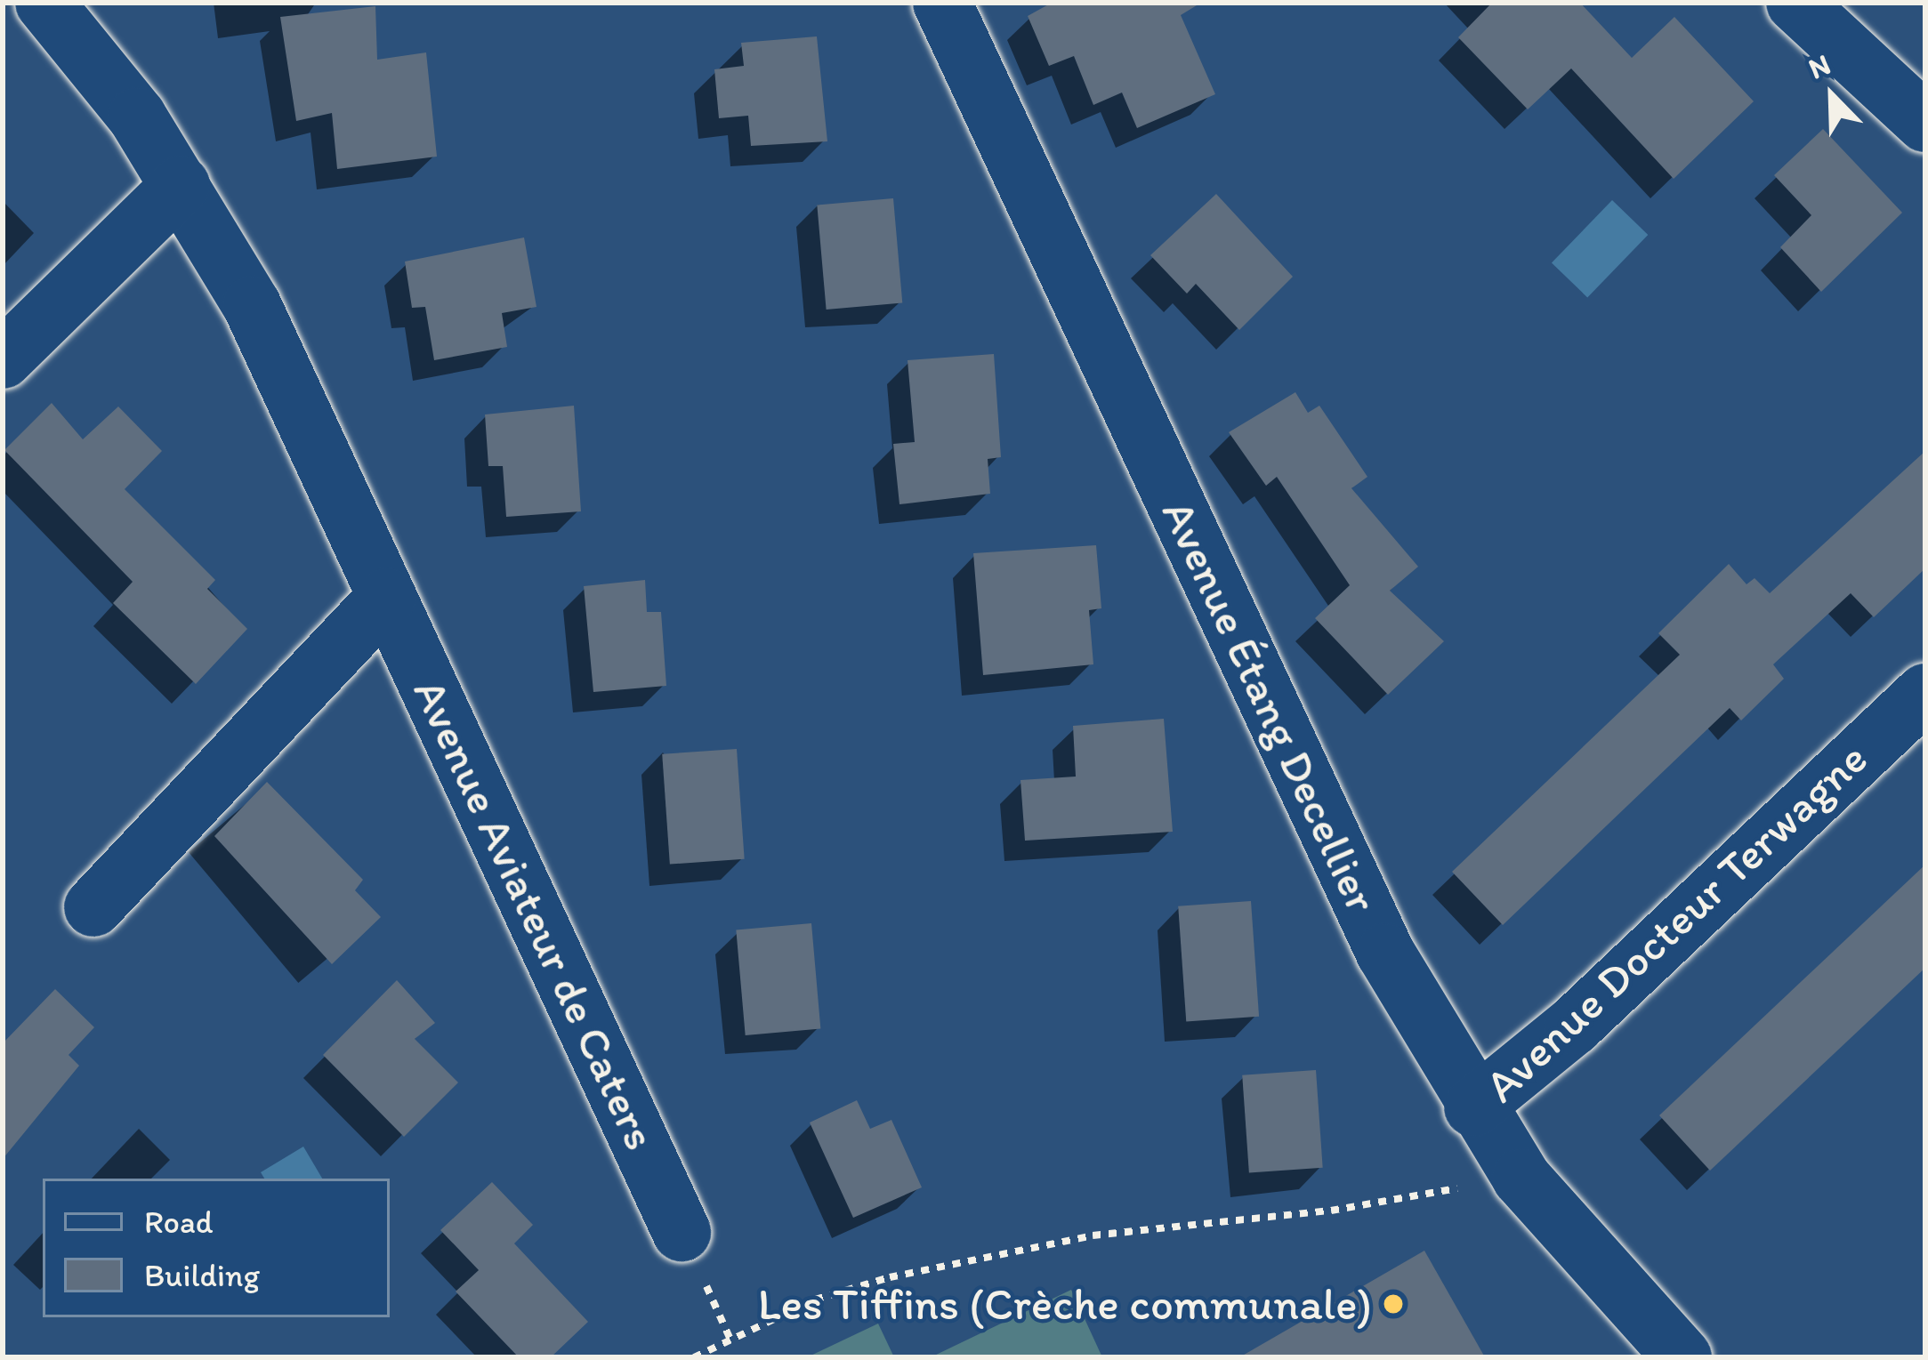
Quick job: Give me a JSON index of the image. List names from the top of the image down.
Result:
{
  "streets": {
    "street": ["Avenue Étang Decellier", "Avenue Aviateur de Caters", "Avenue Docteur Terwagne"]
  },
  "crossings": [
    ["Avenue Étang Decellier", "Avenue Docteur Terwagne"]
  ],
  "places": ["Les Tiffins (Crèche communale)"],
  "legend": ["Road", "Building"],
  "north": "top left"
}
